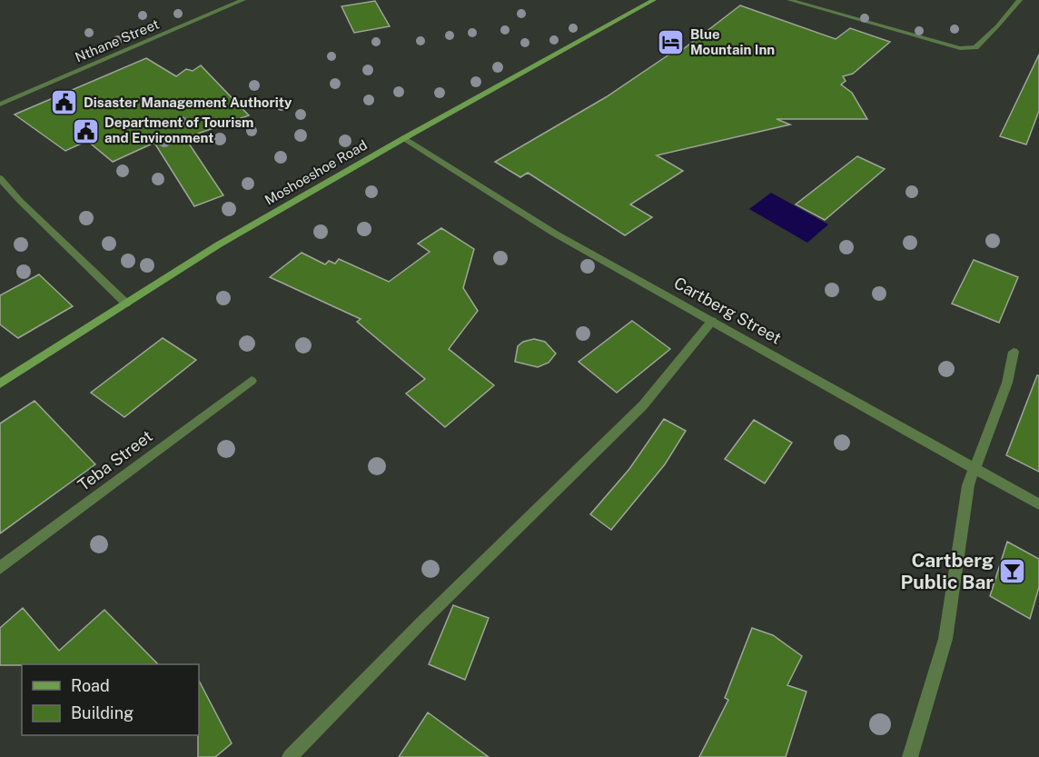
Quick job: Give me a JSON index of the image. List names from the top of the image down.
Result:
{
  "streets": {
    "street": [
      "Nthane Street",
      "Moshoeshoe Road",
      "Cartberg Street",
      "Teba Street"
    ]
  },
  "crossings": [
    ["Moshoeshoe Road", "Cartberg Street"]
  ],
  "places": {
    "hotel": ["Blue Mountain Inn"],
    "public building": ["Disaster Management Authority", "Department of Tourism and Environment"],
    "bar": ["Cartberg Public Bar"]
  },
  "legend": ["Road", "Building"]
}
